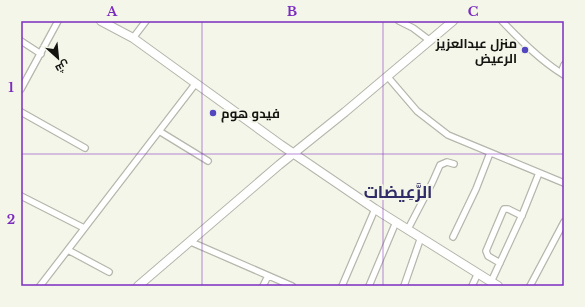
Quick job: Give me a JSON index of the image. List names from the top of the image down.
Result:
{
  "districts": ["الرَّعِيضات"],
  "places": ["منزل عبدالعزيز الرعيض", "فيدو هوم"],
  "north": "bottom right",
  "grid": {
    "columns": ["A", "B", "C"],
    "rows": ["1", "2"]
  }
}
